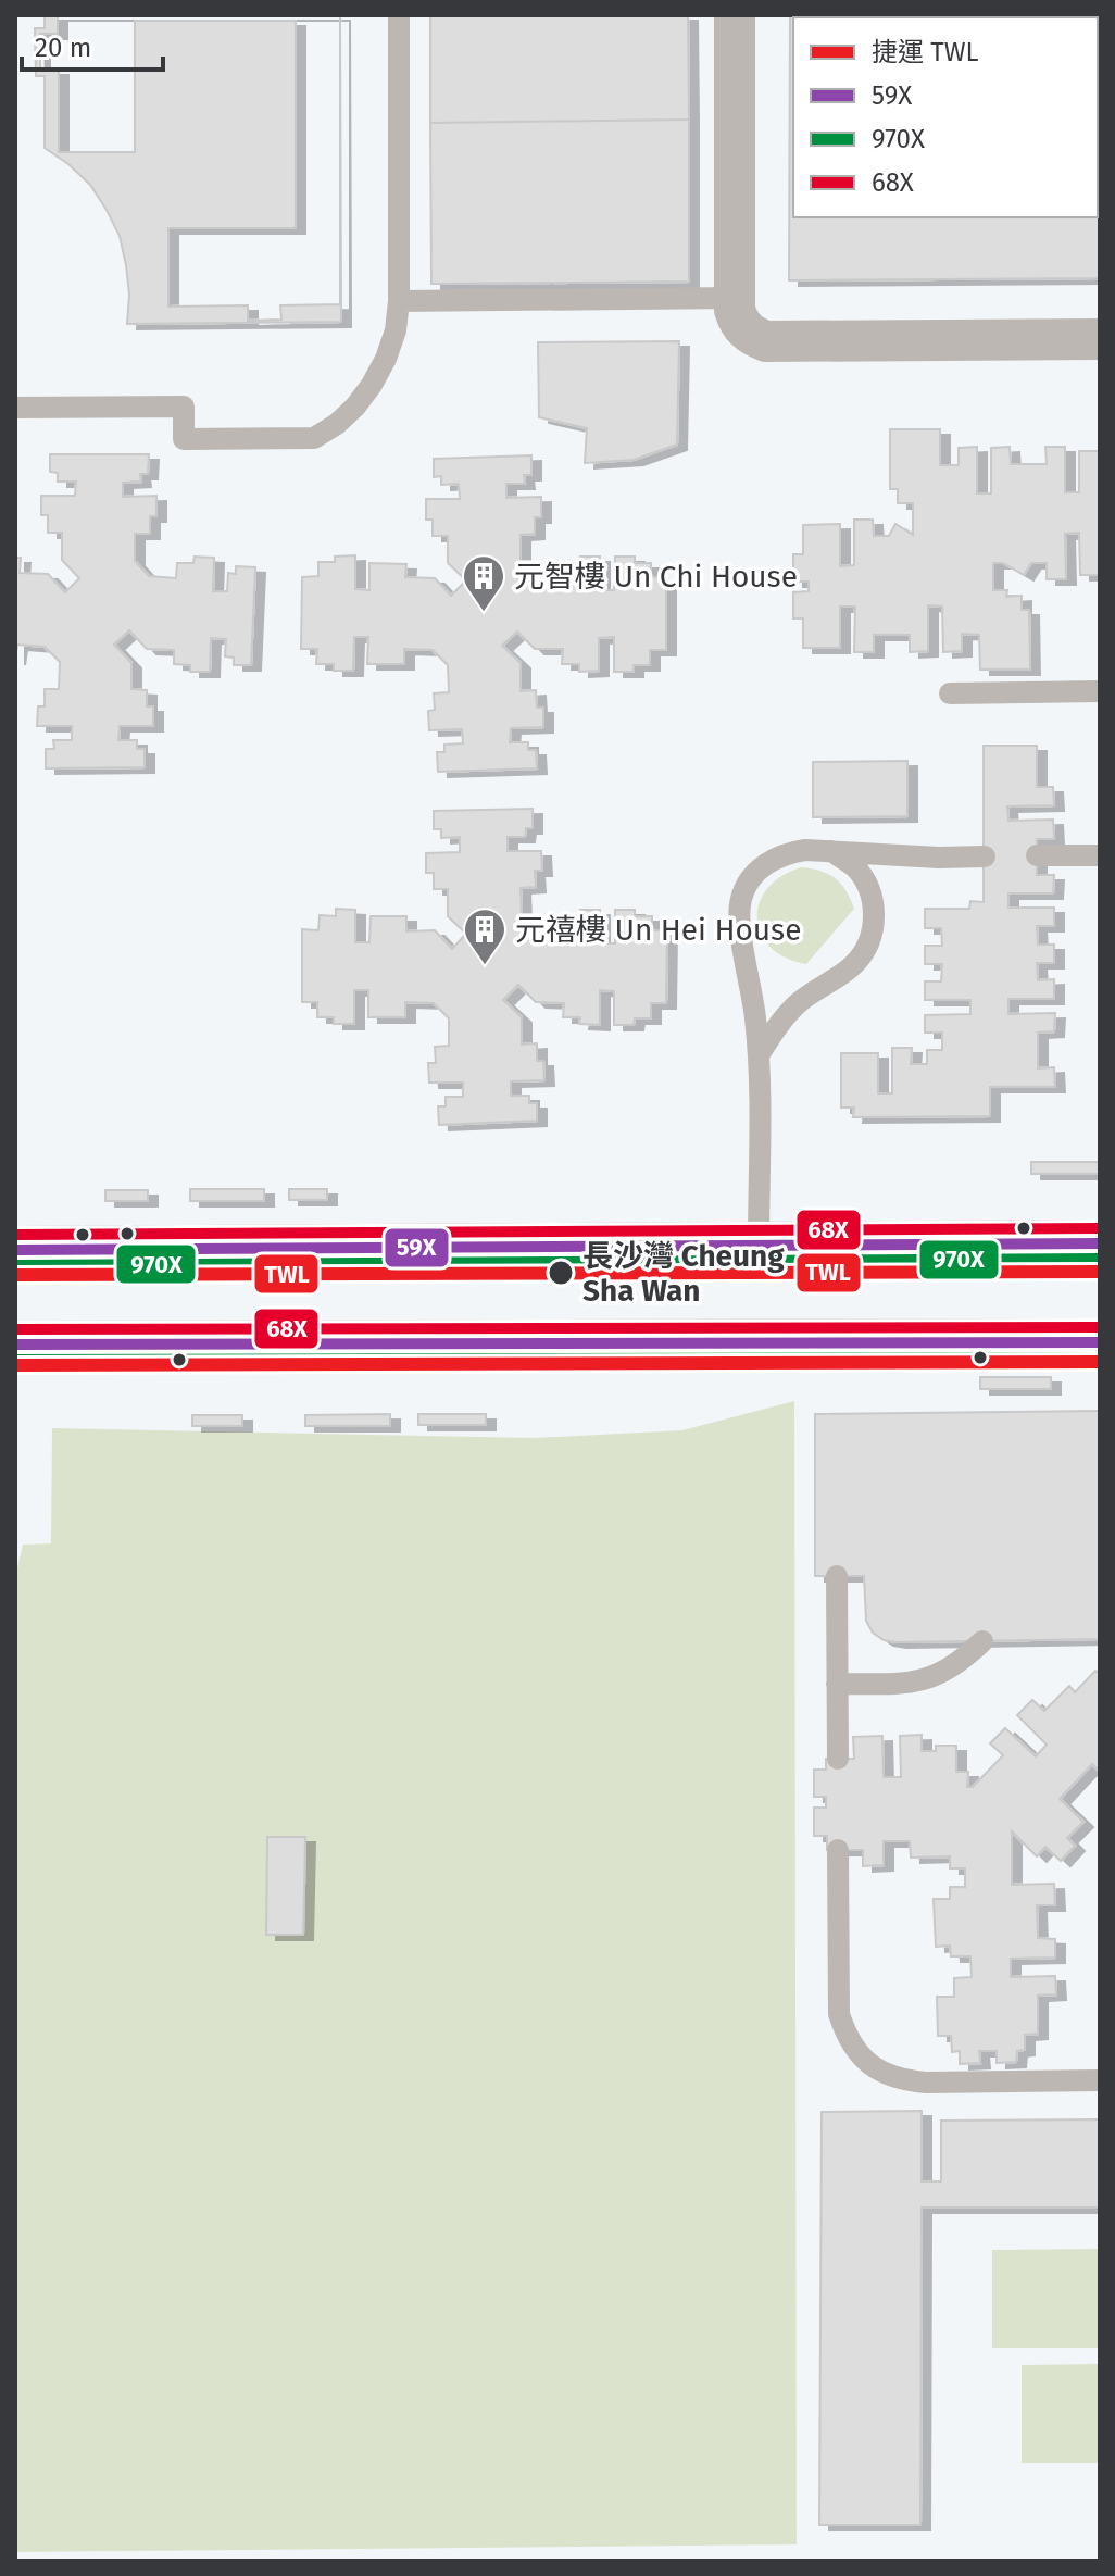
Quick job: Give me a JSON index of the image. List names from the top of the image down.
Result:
{
  "places": {
    "building": ["元智樓 Un Chi House", "元禧樓 Un Hei House"],
    "other": ["長沙灣 Cheung Sha Wan"]
  },
  "lines": [
    "transit line 68X",
    "transit line 59X",
    "transit line 970X",
    "metro line TWL"
  ],
  "legend": [
    "捷運 TWL",
    "59X",
    "970X",
    "68X"
  ],
  "scale_bar": "20 m"
}
